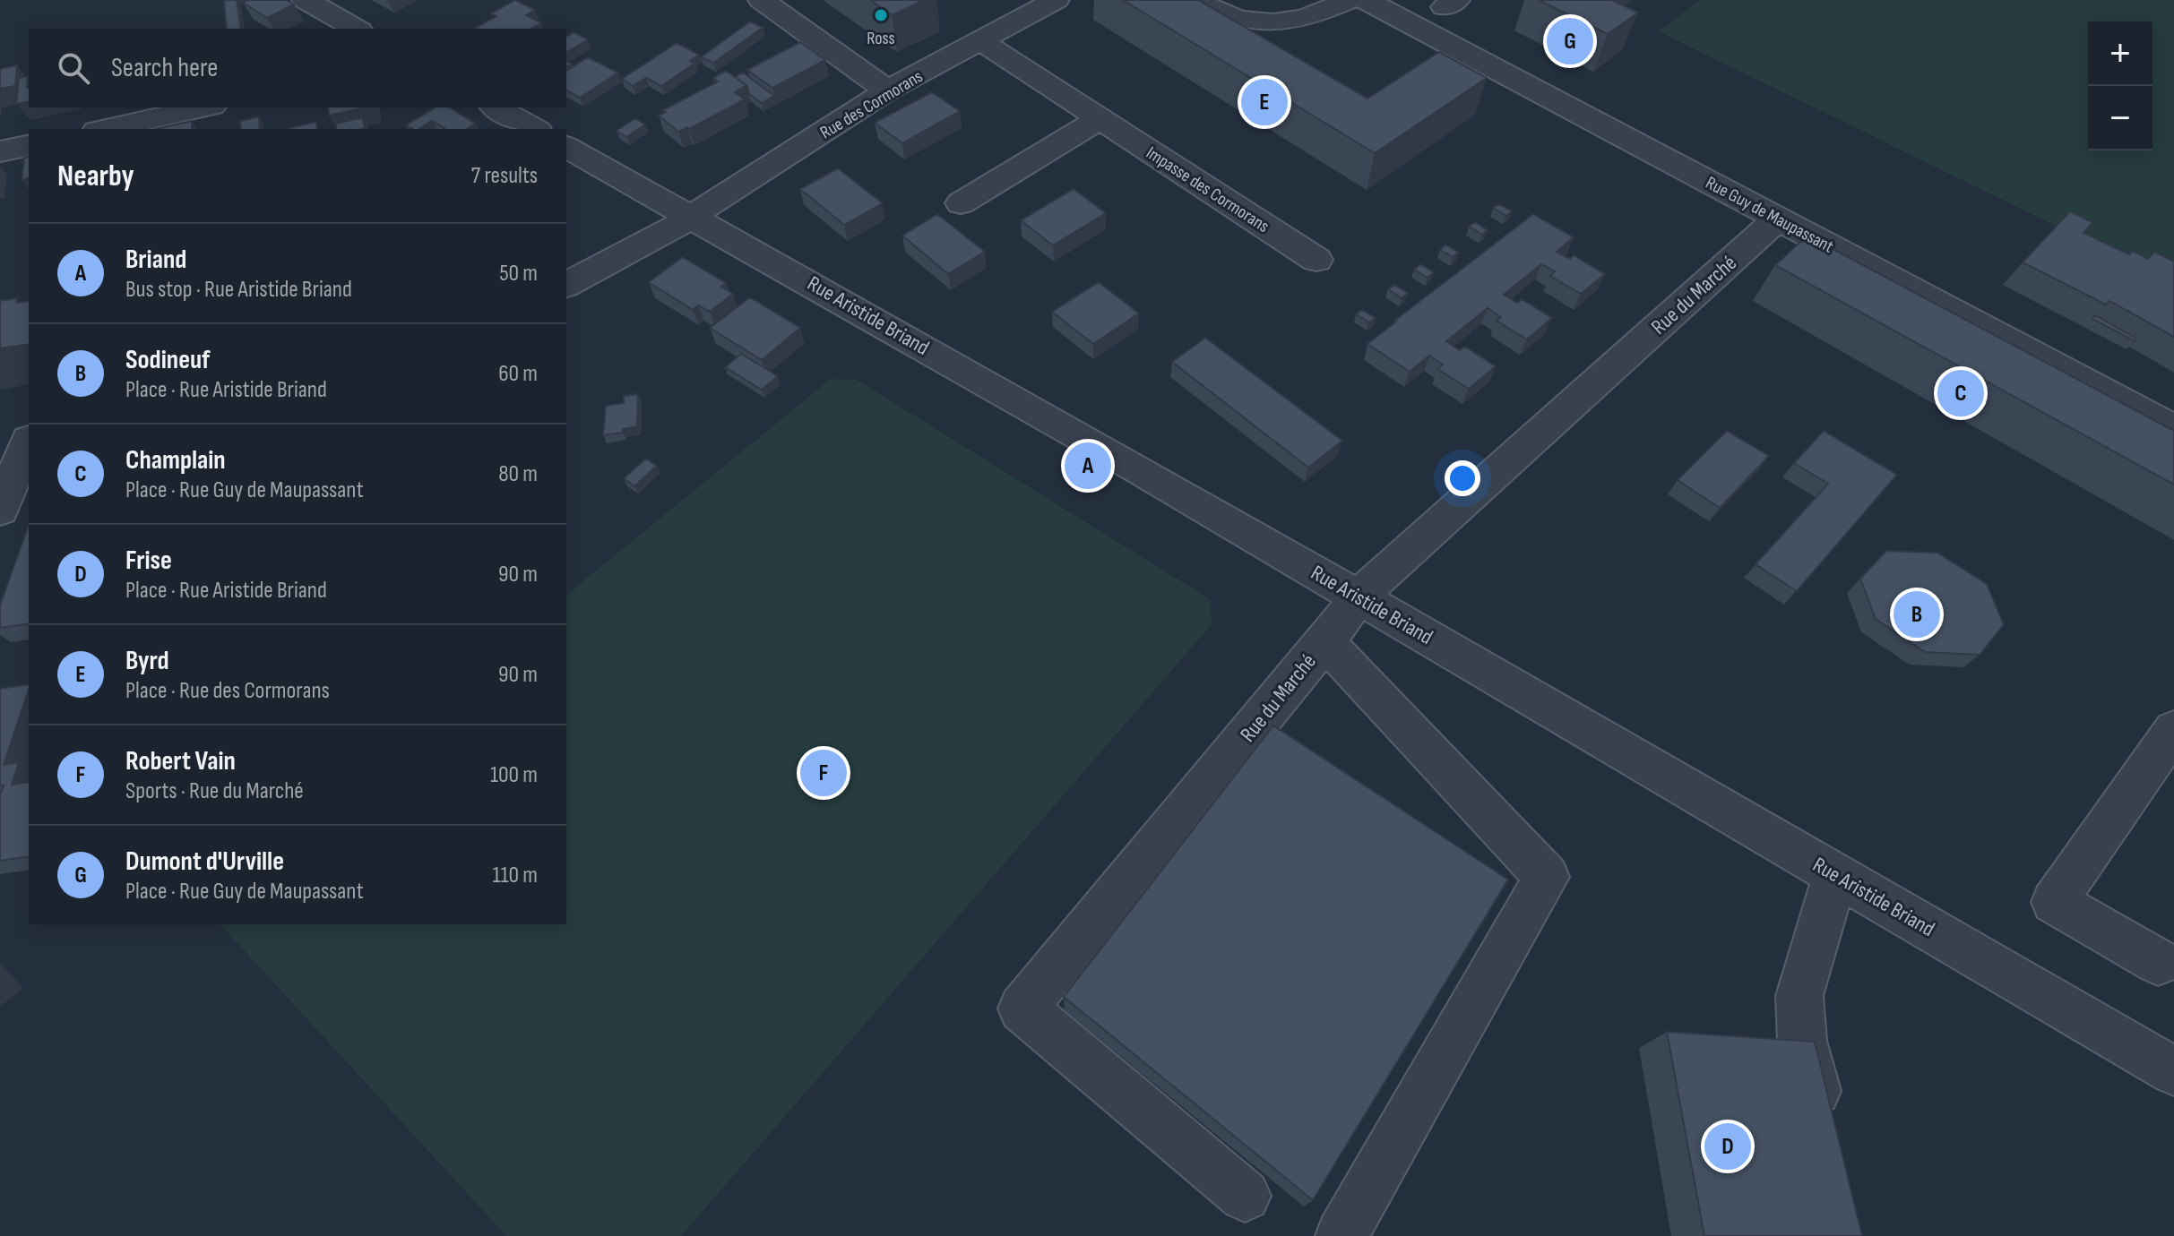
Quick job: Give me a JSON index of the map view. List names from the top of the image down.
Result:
{
  "streets": {
    "street": [
      "Rue des Cormorans",
      "Impasse des Cormorans",
      "Rue Guy de Maupassant",
      "Rue du Marché",
      "Rue Aristide Briand"
    ]
  },
  "crossings": [
    ["Rue des Cormorans", "Impasse des Cormorans"],
    ["Rue des Cormorans", "Rue Aristide Briand"],
    ["Rue Guy de Maupassant", "Rue du Marché"],
    ["Rue du Marché", "Rue Aristide Briand"]
  ],
  "places": ["Ross"],
  "page": {
    "pins": [
      "G",
      "E",
      "C",
      "A",
      "B",
      "F",
      "D"
    ],
    "map_buttons": ["+", "−"],
    "search": "Search here",
    "heading": ["Nearby", "7 results"],
    "list": [
      {
        "mark": "A",
        "name": "Briand",
        "note": "Bus stop · Rue Aristide Briand",
        "value": "50 m"
      },
      {
        "mark": "B",
        "name": "Sodineuf",
        "note": "Place · Rue Aristide Briand",
        "value": "60 m"
      },
      {
        "mark": "C",
        "name": "Champlain",
        "note": "Place · Rue Guy de Maupassant",
        "value": "80 m"
      },
      {
        "mark": "D",
        "name": "Frise",
        "note": "Place · Rue Aristide Briand",
        "value": "90 m"
      },
      {
        "mark": "E",
        "name": "Byrd",
        "note": "Place · Rue des Cormorans",
        "value": "90 m"
      },
      {
        "mark": "F",
        "name": "Robert Vain",
        "note": "Sports · Rue du Marché",
        "value": "100 m"
      },
      {
        "mark": "G",
        "name": "Dumont d'Urville",
        "note": "Place · Rue Guy de Maupassant",
        "value": "110 m"
      }
    ]
  }
}
